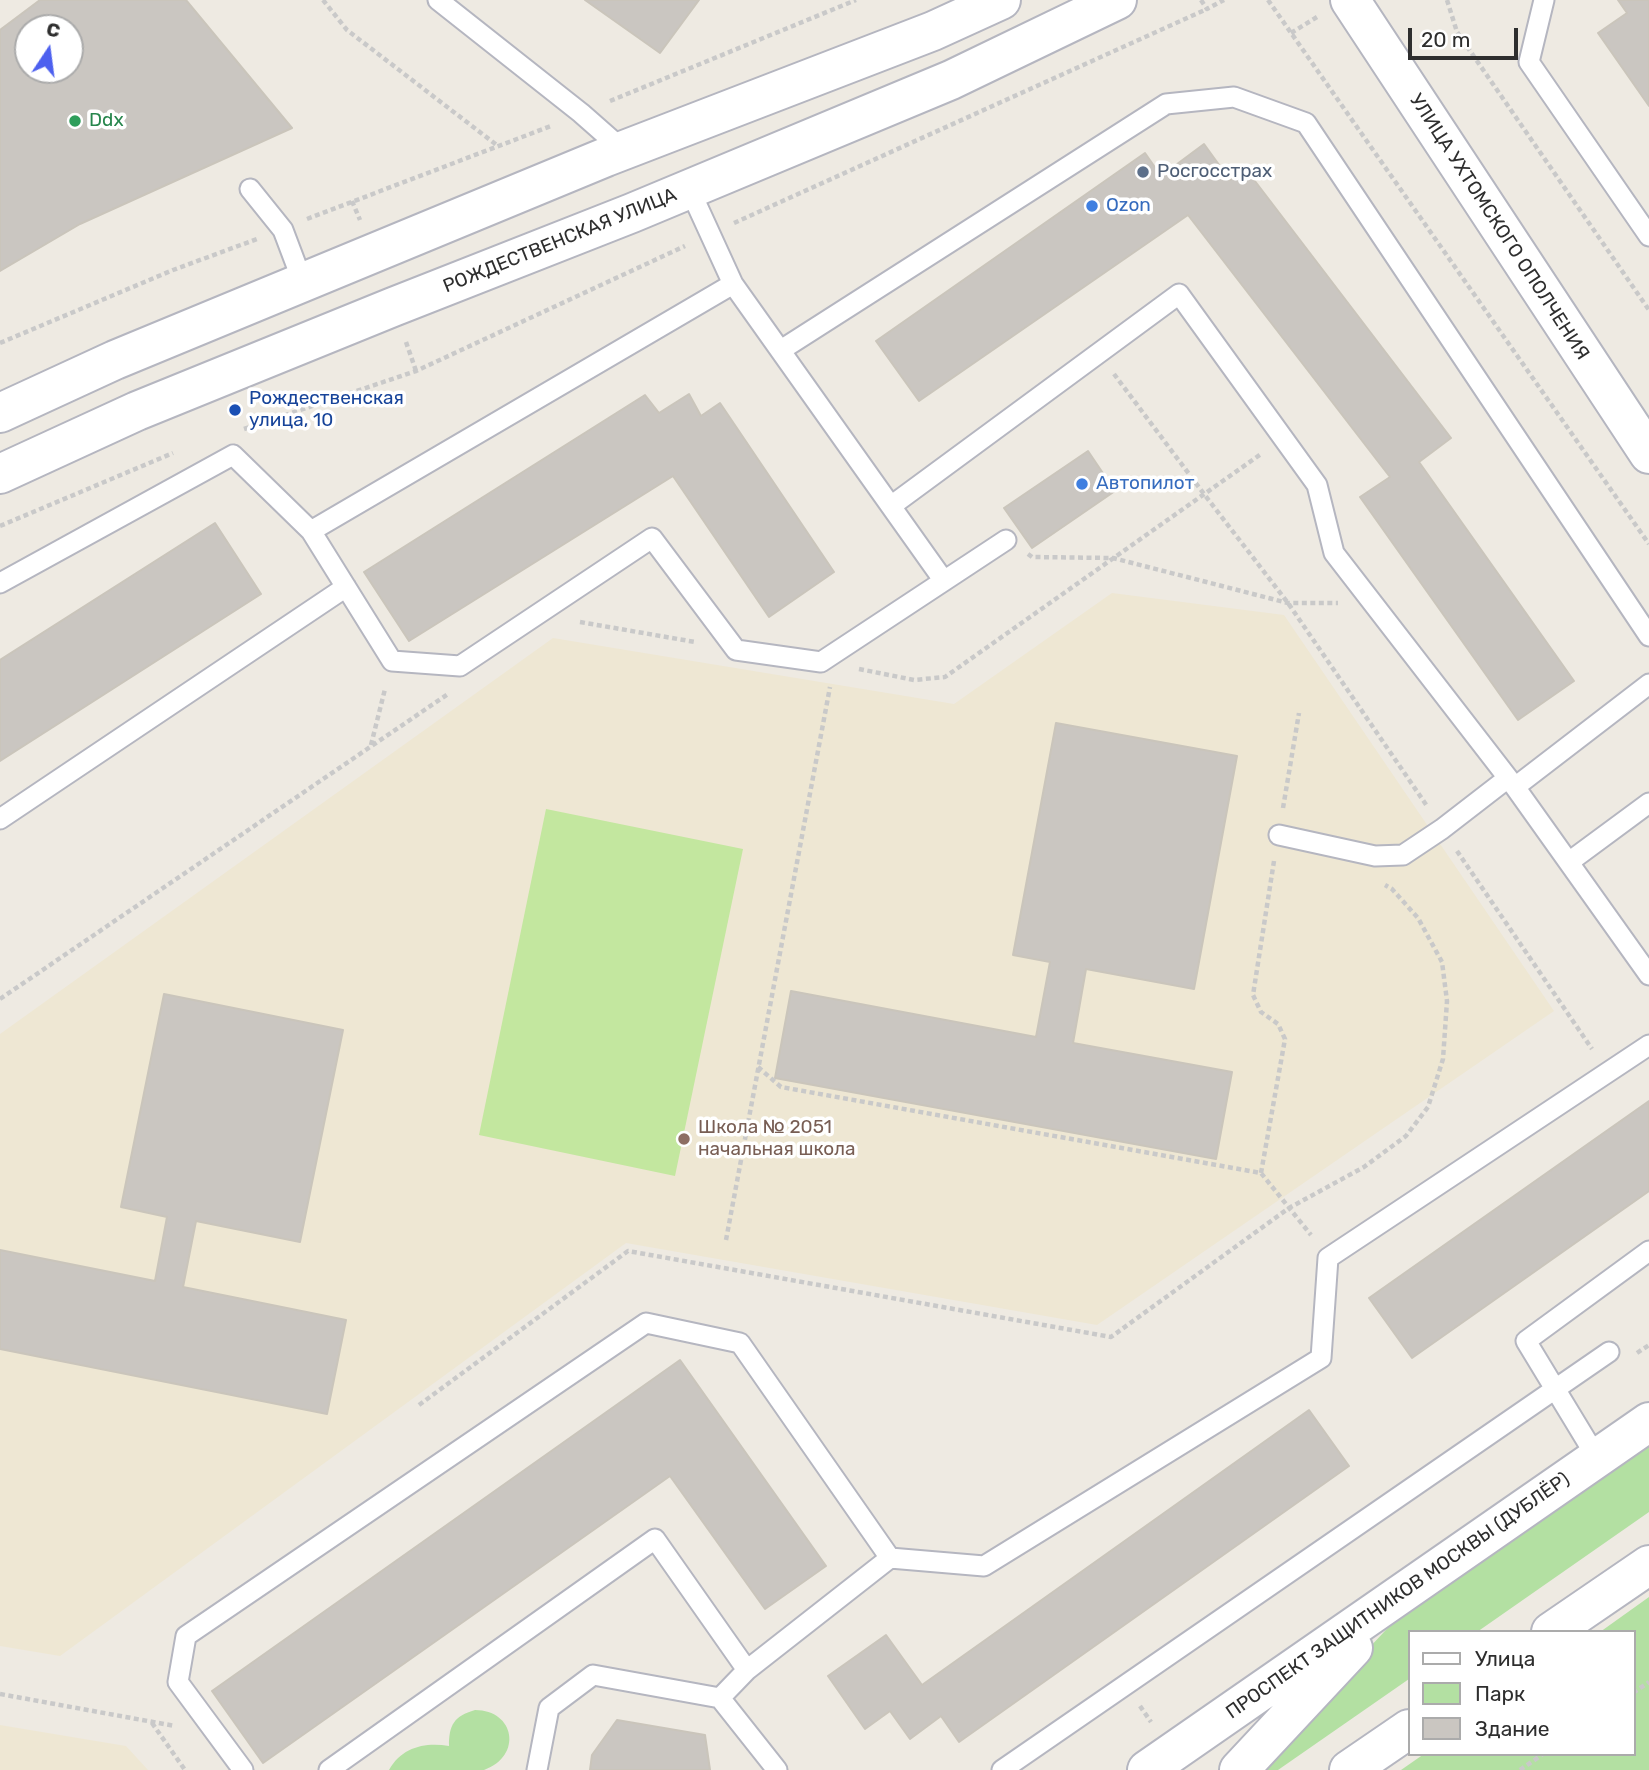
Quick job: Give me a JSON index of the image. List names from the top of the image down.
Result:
{
  "streets": {
    "street": ["УЛИЦА УХТОМСКОГО ОПОЛЧЕНИЯ", "РОЖДЕСТВЕНСКАЯ УЛИЦА", "ПРОСПЕКТ ЗАЩИТНИКОВ МОСКВЫ (ДУБЛЁР)"]
  },
  "places": [
    "Ddx",
    "Росгосстрах",
    "Ozon",
    "Рождественская улица, 10",
    "Автопилот",
    "Школа № 2051 начальная школа"
  ],
  "legend": ["Улица", "Парк", "Здание"],
  "scale_bar": "20 m",
  "north": "top"
}
